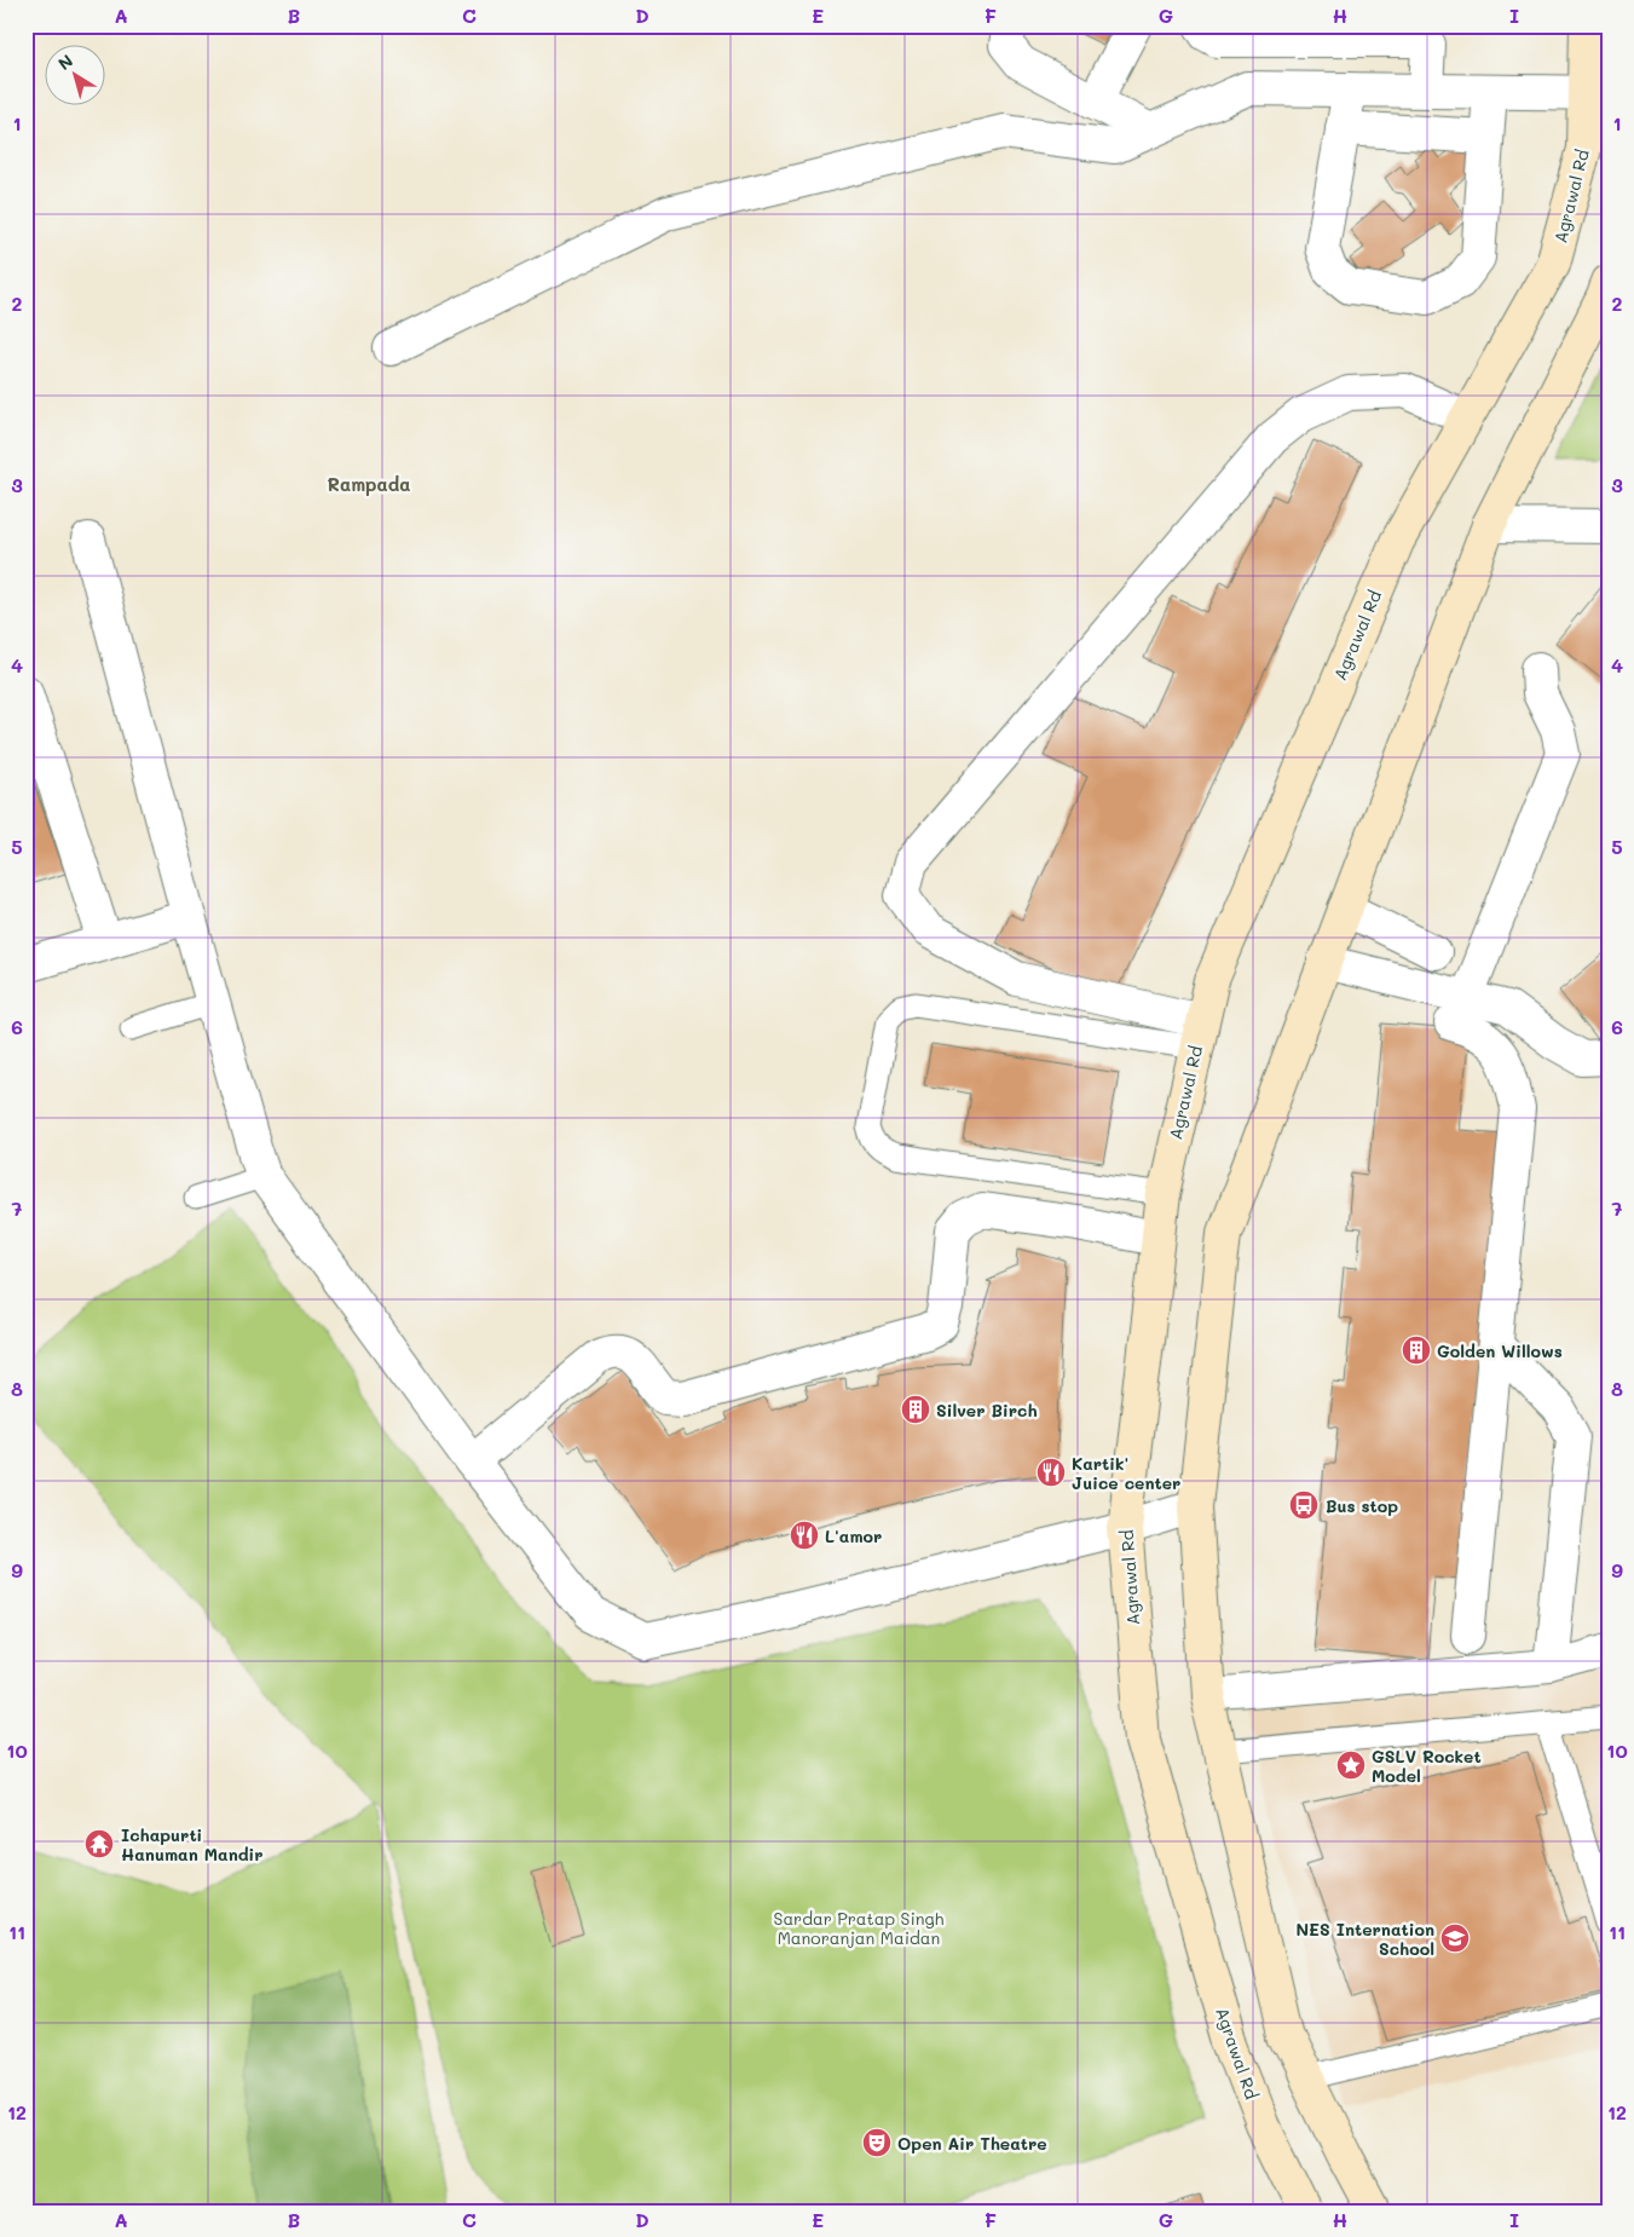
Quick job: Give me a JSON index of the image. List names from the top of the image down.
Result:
{
  "streets": {
    "street": ["Agrawal Rd"]
  },
  "districts": ["Rampada"],
  "parks": ["Sardar Pratap Singh Manoranjan Maidan"],
  "places": {
    "building": ["Golden Willows", "Silver Birch"],
    "restaurant": ["Kartik' Juice center", "L'amor"],
    "bus stop": ["Bus stop"],
    "place": ["GSLV Rocket Model"],
    "temple": ["Ichapurti Hanuman Mandir"],
    "school or university": ["NES Internation School"],
    "theatre": ["Open Air Theatre"]
  },
  "north": "top left",
  "grid": {
    "columns": [
      "A",
      "B",
      "C",
      "D",
      "E",
      "F",
      "G",
      "H",
      "I"
    ],
    "rows": [
      "1",
      "2",
      "3",
      "4",
      "5",
      "6",
      "7",
      "8",
      "9",
      "10",
      "11",
      "12"
    ]
  }
}
